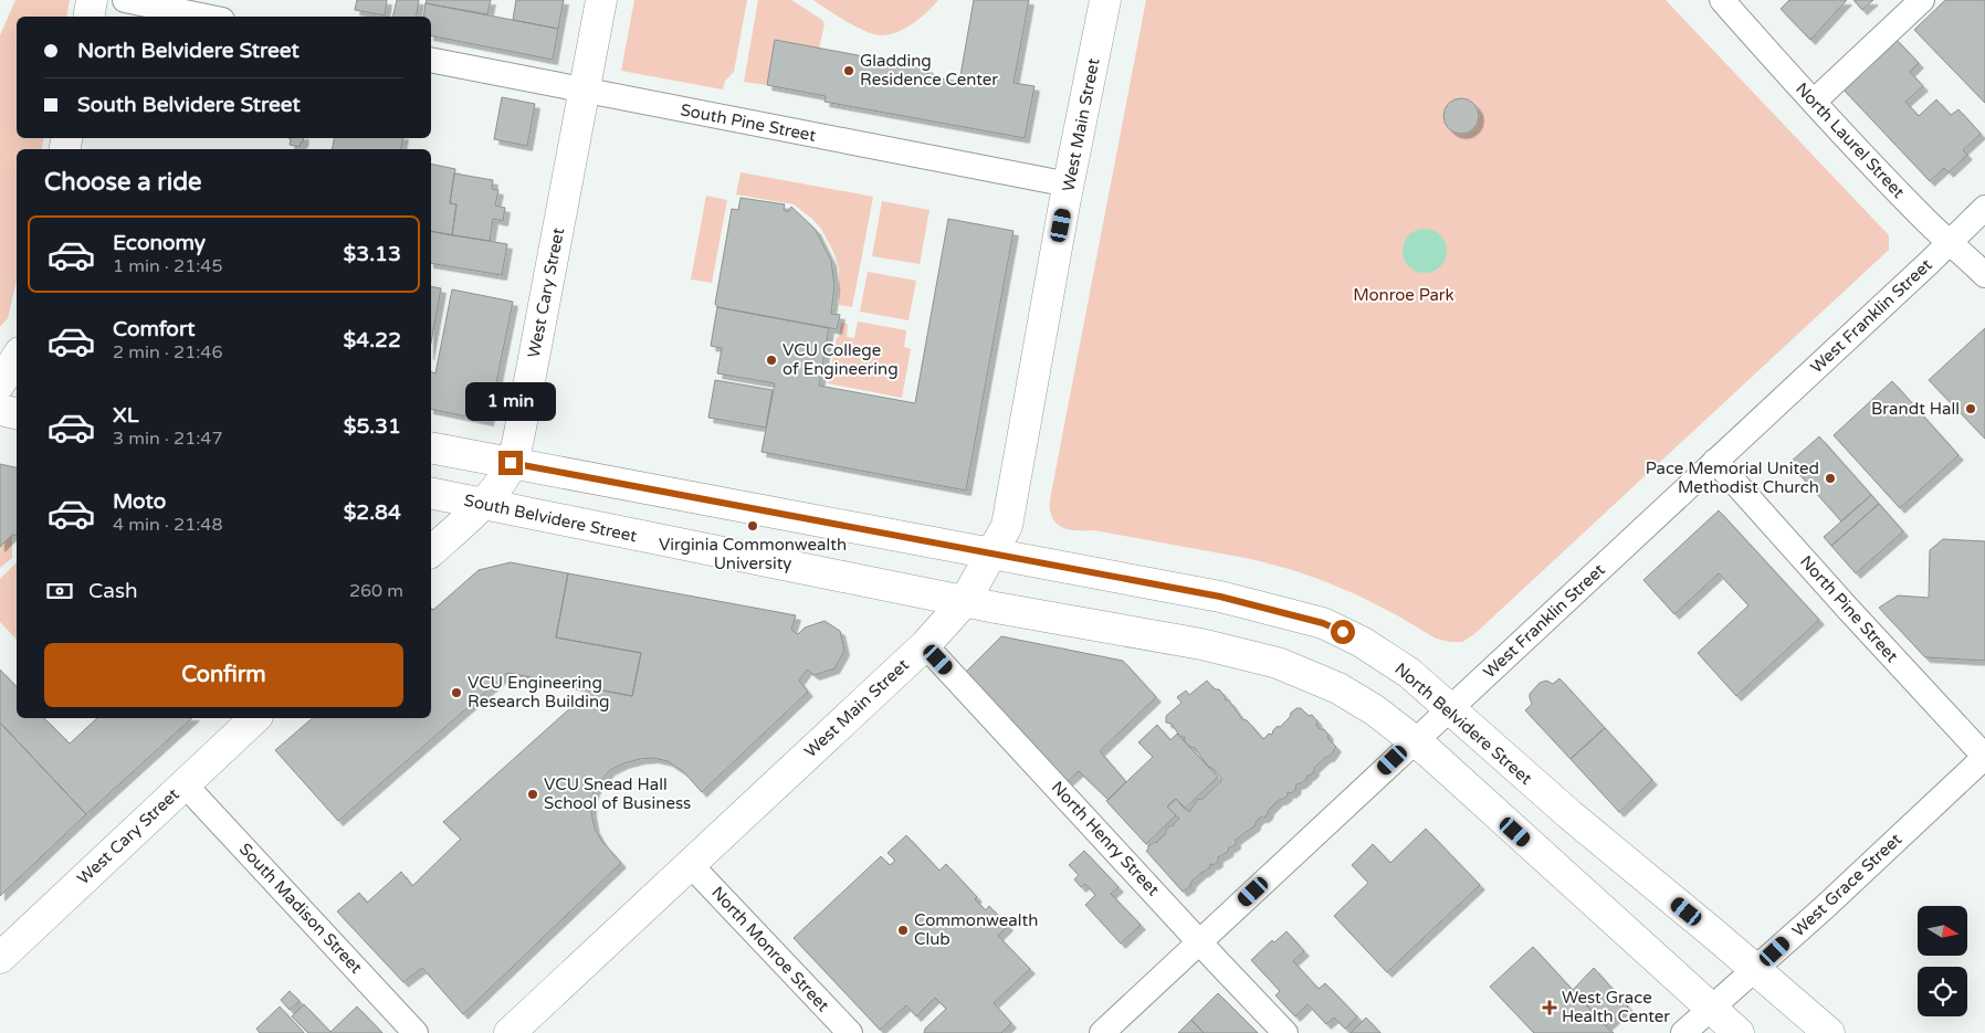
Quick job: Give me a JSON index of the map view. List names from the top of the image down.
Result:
{
  "streets": {
    "main road": [
      "West Main Street",
      "West Cary Street",
      "South Belvidere Street",
      "North Belvidere Street"
    ],
    "street": [
      "South Pine Street",
      "North Laurel Street",
      "West Franklin Street",
      "North Pine Street",
      "North Henry Street",
      "West Grace Street",
      "South Madison Street",
      "North Monroe Street"
    ]
  },
  "crossings": [
    ["South Pine Street", "West Main Street"],
    ["South Pine Street", "West Cary Street"],
    ["West Main Street", "South Belvidere Street"],
    ["West Main Street", "North Belvidere Street"],
    ["West Main Street", "North Henry Street"],
    ["West Main Street", "North Monroe Street"],
    ["North Laurel Street", "West Franklin Street"],
    ["West Cary Street", "South Belvidere Street"],
    ["West Cary Street", "South Madison Street"],
    ["West Franklin Street", "North Pine Street"],
    ["West Franklin Street", "North Belvidere Street"],
    ["West Franklin Street", "North Henry Street"],
    ["North Pine Street", "West Grace Street"],
    ["North Belvidere Street", "West Grace Street"]
  ],
  "parks": ["Monroe Park"],
  "places": {
    "other": [
      "Gladding Residence Center",
      "VCU College of Engineering",
      "Brandt Hall",
      "Pace Memorial United Methodist Church",
      "Virginia Commonwealth University",
      "VCU Engineering Research Building",
      "VCU Snead Hall School of Business",
      "Commonwealth Club"
    ],
    "health": ["West Grace Health Center"]
  },
  "north": "right",
  "page": {
    "banner": ["North Belvidere Street", "South Belvidere Street"],
    "heading": "Choose a ride",
    "list": [
      {
        "name": "Economy",
        "note": "1 min · 21:45",
        "value": "$3.13"
      },
      {
        "name": "Comfort",
        "note": "2 min · 21:46",
        "value": "$4.22"
      },
      {
        "name": "XL",
        "note": "3 min · 21:47",
        "value": "$5.31"
      },
      {
        "name": "Moto",
        "note": "4 min · 21:48",
        "value": "$2.84"
      }
    ],
    "bubble": "1 min",
    "pay": ["Cash", "260 m"],
    "buttons": "Confirm"
  }
}
